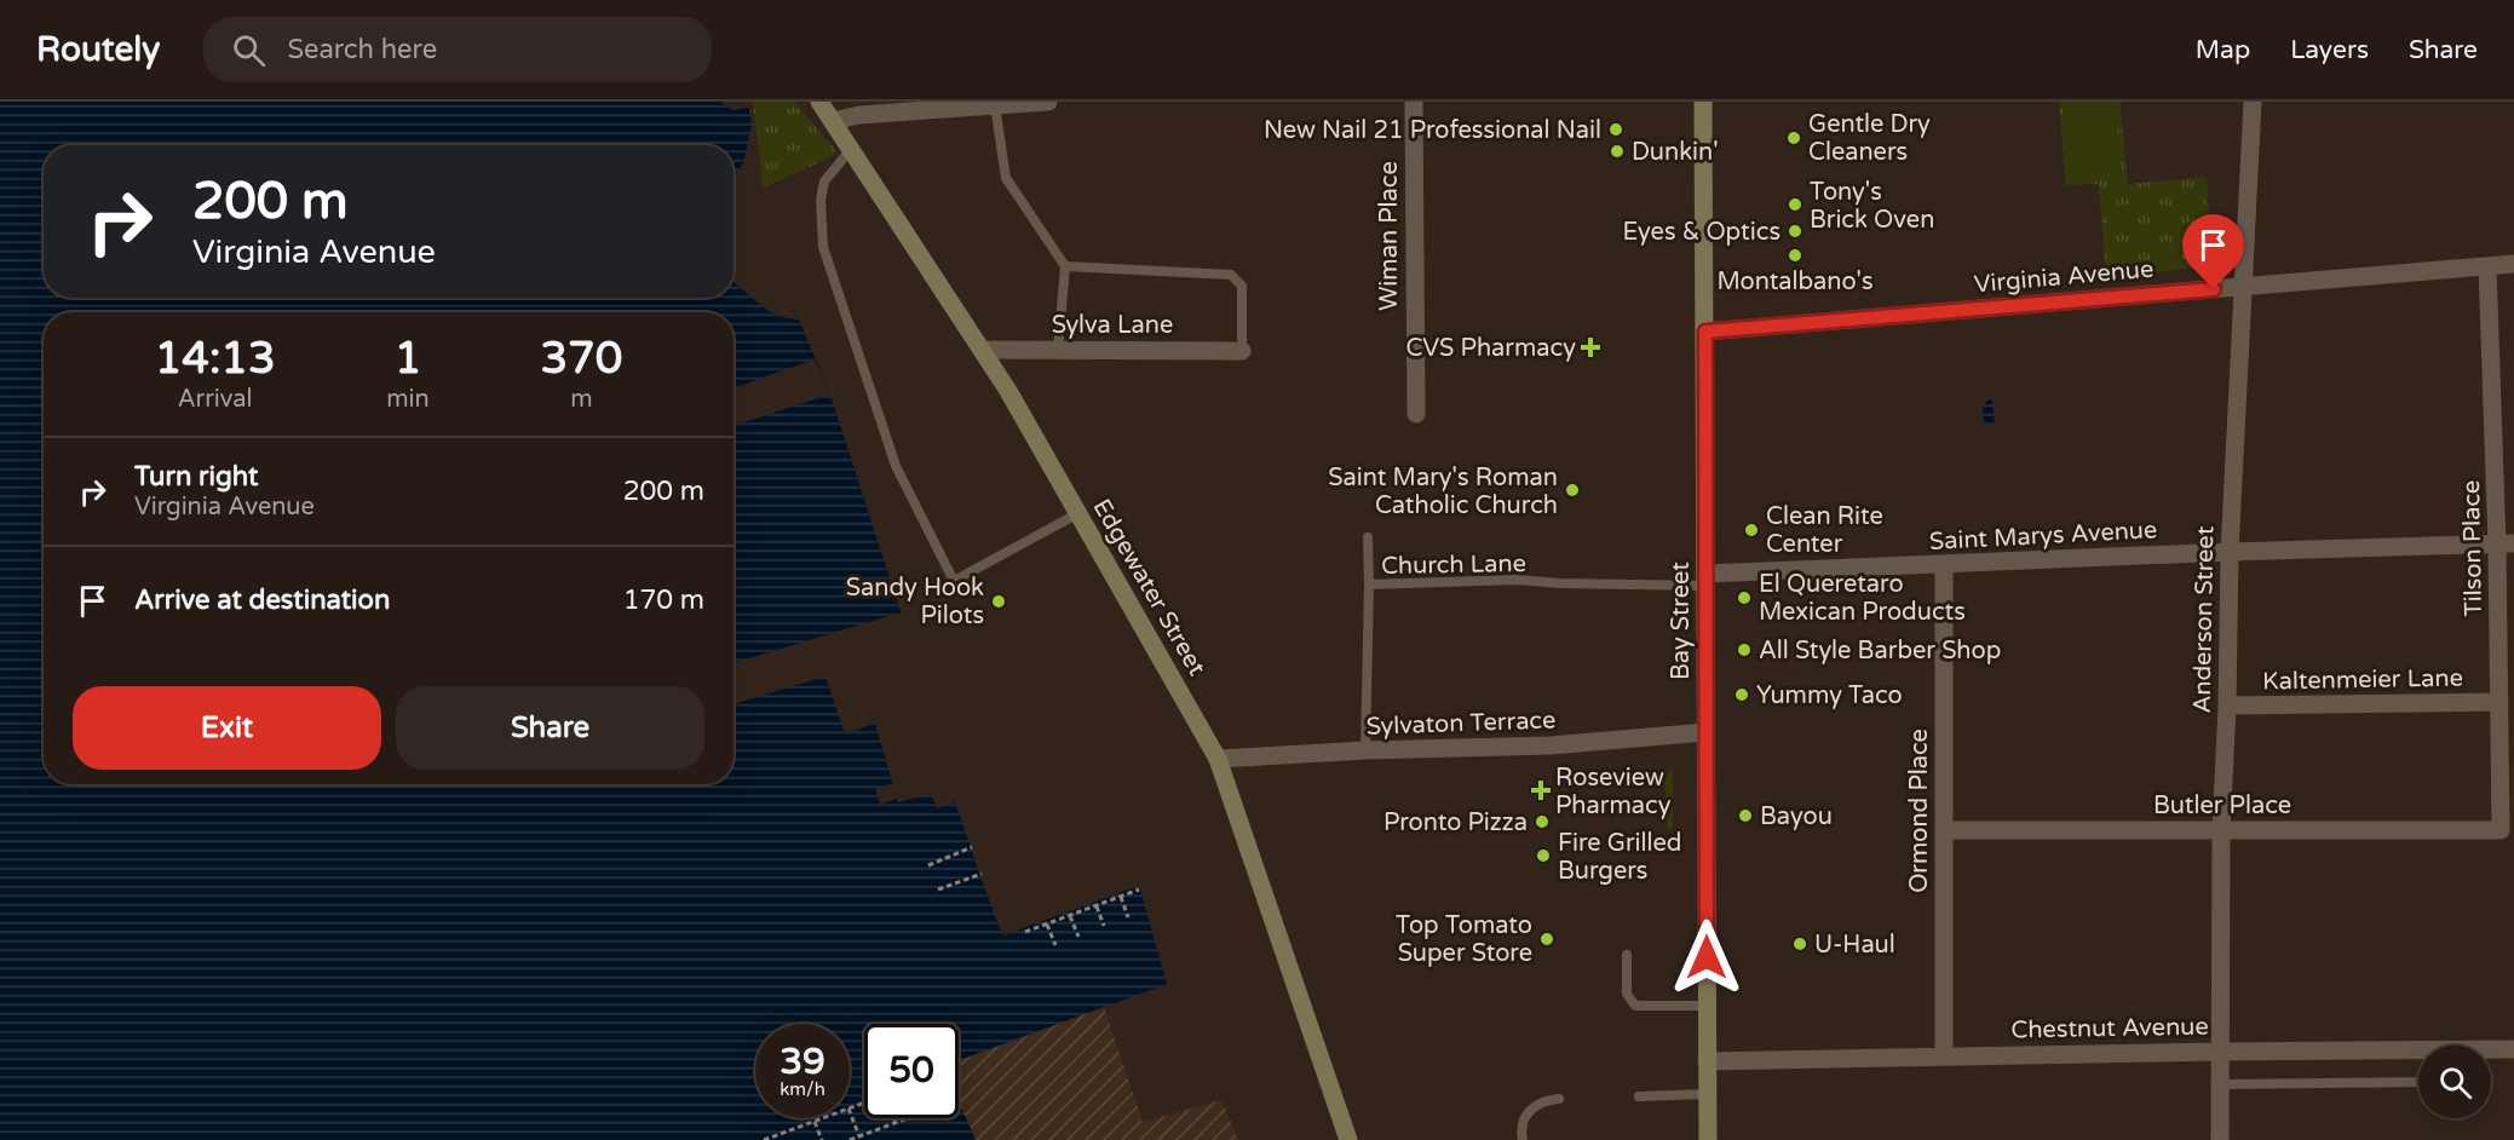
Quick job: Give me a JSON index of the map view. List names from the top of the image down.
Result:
{
  "streets": {
    "street": [
      "Wiman Place",
      "Virginia Avenue",
      "Sylva Lane",
      "Saint Marys Avenue",
      "Tilson Place",
      "Edgewater Street",
      "Anderson Street",
      "Bay Street",
      "Kaltenmeier Lane",
      "Sylvaton Terrace",
      "Butler Place",
      "Ormond Place",
      "Chestnut Avenue"
    ],
    "lane": ["Church Lane"]
  },
  "crossings": [
    ["Virginia Avenue", "Tilson Place"],
    ["Virginia Avenue", "Anderson Street"],
    ["Virginia Avenue", "Bay Street"],
    ["Sylva Lane", "Edgewater Street"],
    ["Saint Marys Avenue", "Tilson Place"],
    ["Saint Marys Avenue", "Church Lane"],
    ["Saint Marys Avenue", "Anderson Street"],
    ["Saint Marys Avenue", "Bay Street"],
    ["Saint Marys Avenue", "Ormond Place"],
    ["Tilson Place", "Kaltenmeier Lane"],
    ["Tilson Place", "Butler Place"],
    ["Church Lane", "Bay Street"],
    ["Church Lane", "Sylvaton Terrace"],
    ["Edgewater Street", "Sylvaton Terrace"],
    ["Anderson Street", "Kaltenmeier Lane"],
    ["Anderson Street", "Butler Place"],
    ["Anderson Street", "Chestnut Avenue"],
    ["Bay Street", "Sylvaton Terrace"],
    ["Bay Street", "Chestnut Avenue"],
    ["Butler Place", "Ormond Place"],
    ["Ormond Place", "Chestnut Avenue"]
  ],
  "places": {
    "other": [
      "New Nail 21 Professional Nail",
      "Gentle Dry Cleaners",
      "Dunkin'",
      "Tony's Brick Oven",
      "Eyes & Optics",
      "Montalbano's",
      "Saint Mary's Roman Catholic Church",
      "Clean Rite Center",
      "El Queretaro Mexican Products",
      "Sandy Hook Pilots",
      "All Style Barber Shop",
      "Yummy Taco",
      "Bayou",
      "Pronto Pizza",
      "Fire Grilled Burgers",
      "Top Tomato Super Store",
      "U-Haul"
    ],
    "health": ["CVS Pharmacy", "Roseview Pharmacy"]
  },
  "page": {
    "header": "Routely",
    "search": "Search here",
    "nav": ["Map", "Layers", "Share"],
    "turn": ["200 m", "Virginia Avenue"],
    "eta": [
      "14:13",
      "Arrival",
      "1",
      "min",
      "370",
      "m"
    ],
    "list": [
      {
        "name": "Turn right",
        "note": "Virginia Avenue",
        "value": "200 m"
      },
      {
        "name": "Arrive at destination",
        "value": "170 m"
      }
    ],
    "buttons": ["Exit", "Share"],
    "speed": "39 km/h",
    "limit": "50"
  }
}
